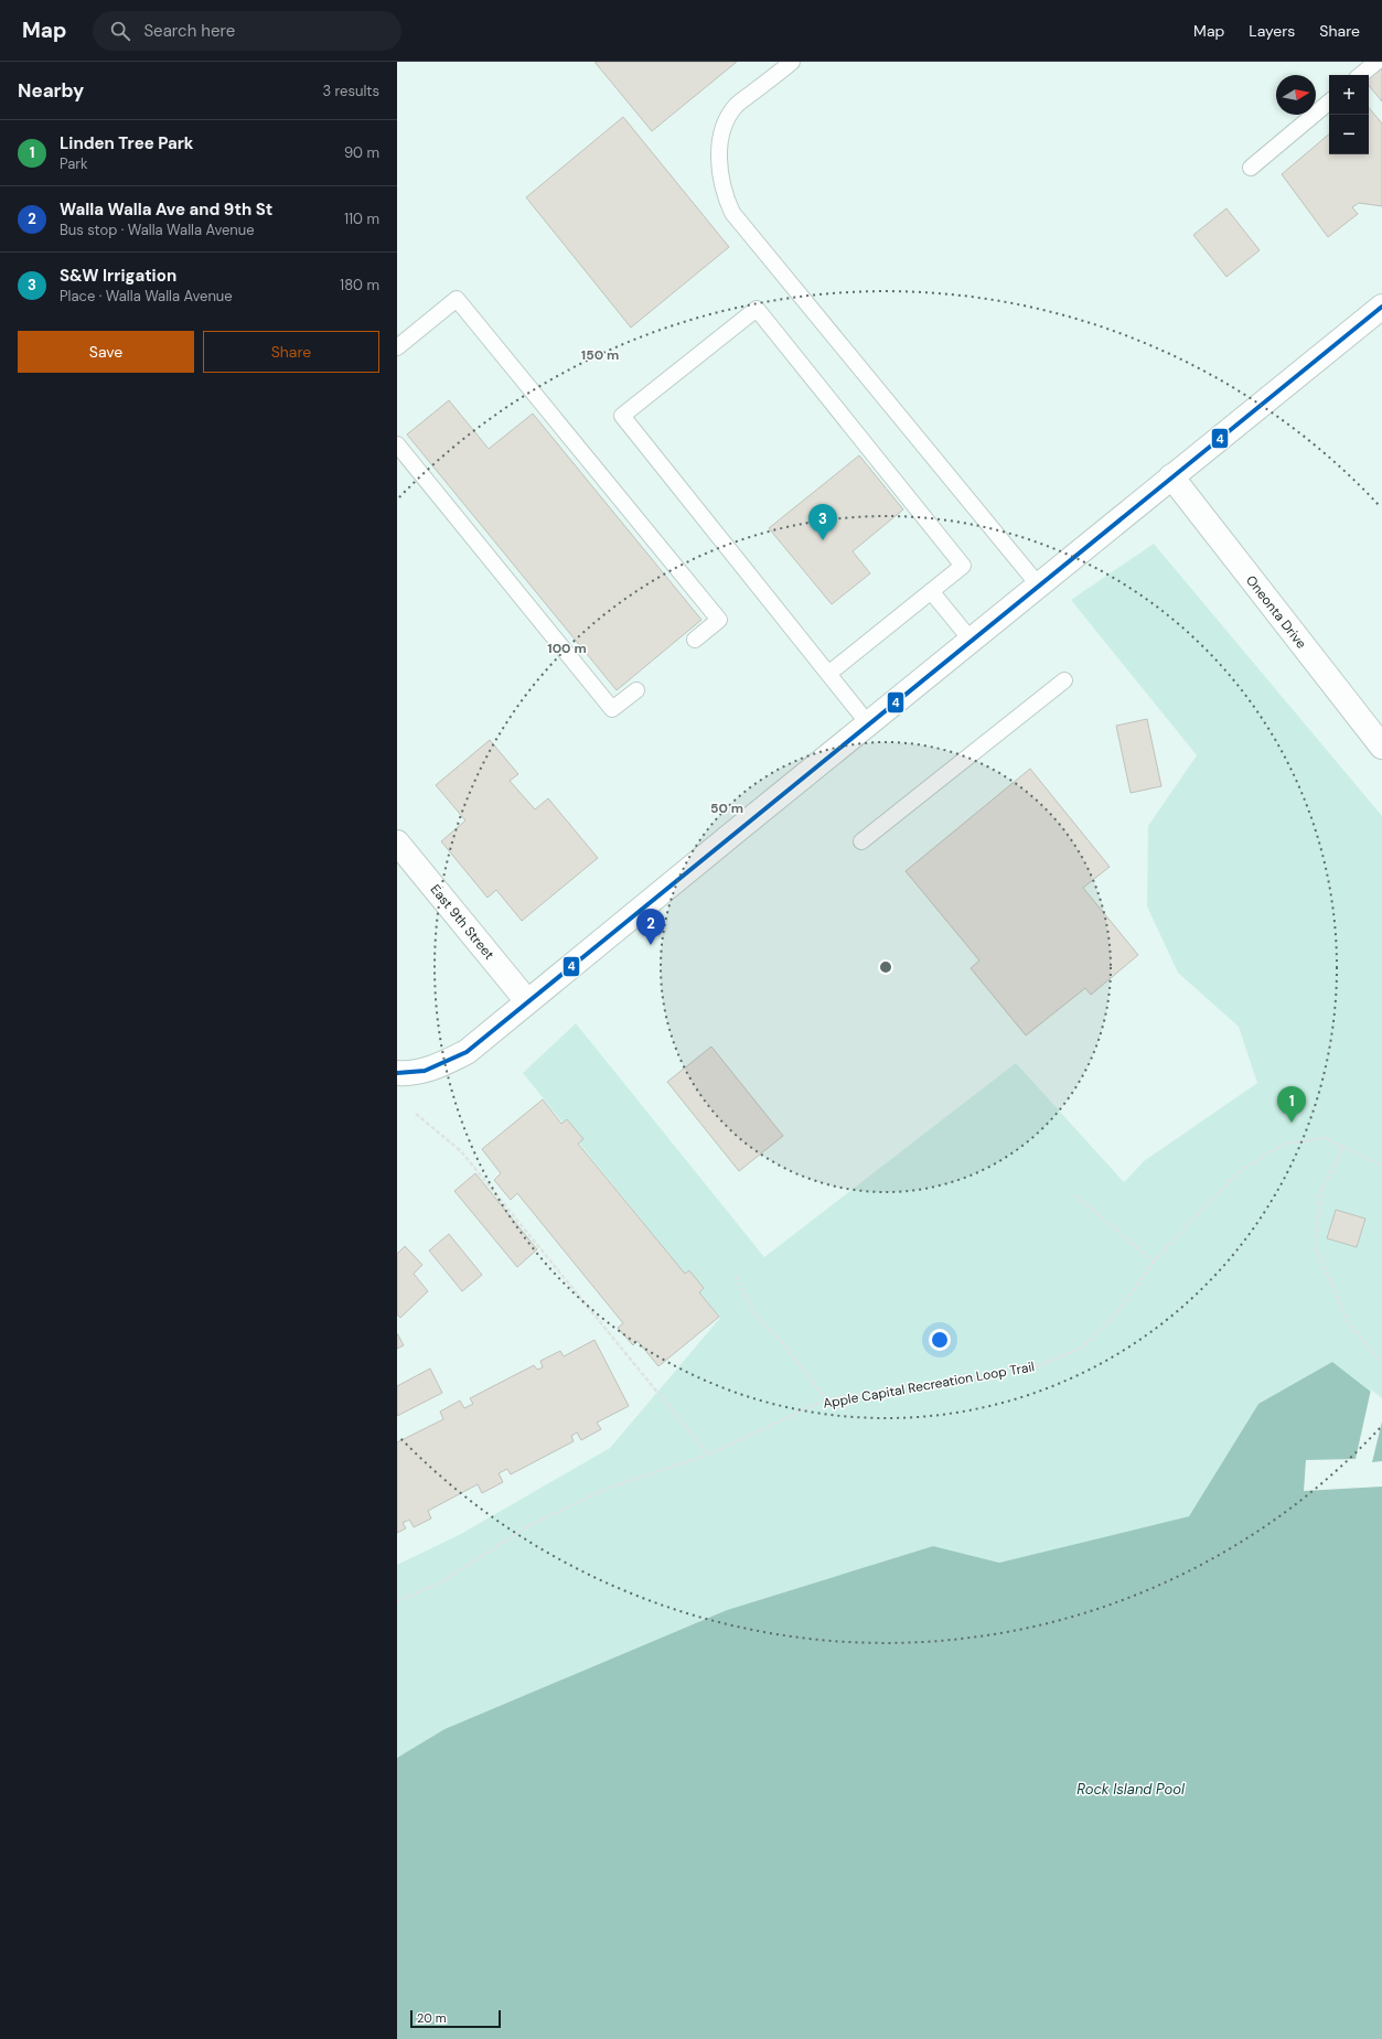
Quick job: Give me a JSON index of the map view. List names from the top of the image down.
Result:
{
  "streets": {
    "street": ["Oneonta Drive", "East 9th Street"],
    "path": ["Apple Capital Recreation Loop Trail"]
  },
  "water": ["Rock Island Pool"],
  "lines": ["transit line 4"],
  "scale_bar": "20 m",
  "north": "right",
  "page": {
    "header": "Map",
    "search": "Search here",
    "nav": ["Map", "Layers", "Share"],
    "heading": ["Nearby", "3 results"],
    "map_buttons": ["+", "−"],
    "list": [
      {
        "mark": "1",
        "name": "Linden Tree Park",
        "note": "Park",
        "value": "90 m"
      },
      {
        "mark": "2",
        "name": "Walla Walla Ave and 9th St",
        "note": "Bus stop · Walla Walla Avenue",
        "value": "110 m"
      },
      {
        "mark": "3",
        "name": "S&W Irrigation",
        "note": "Place · Walla Walla Avenue",
        "value": "180 m"
      }
    ],
    "buttons": ["Save", "Share"],
    "pins": ["3", "2", "1"],
    "scale": "20 m"
  },
  "rings": ["150 m", "100 m", "50 m"]
}
